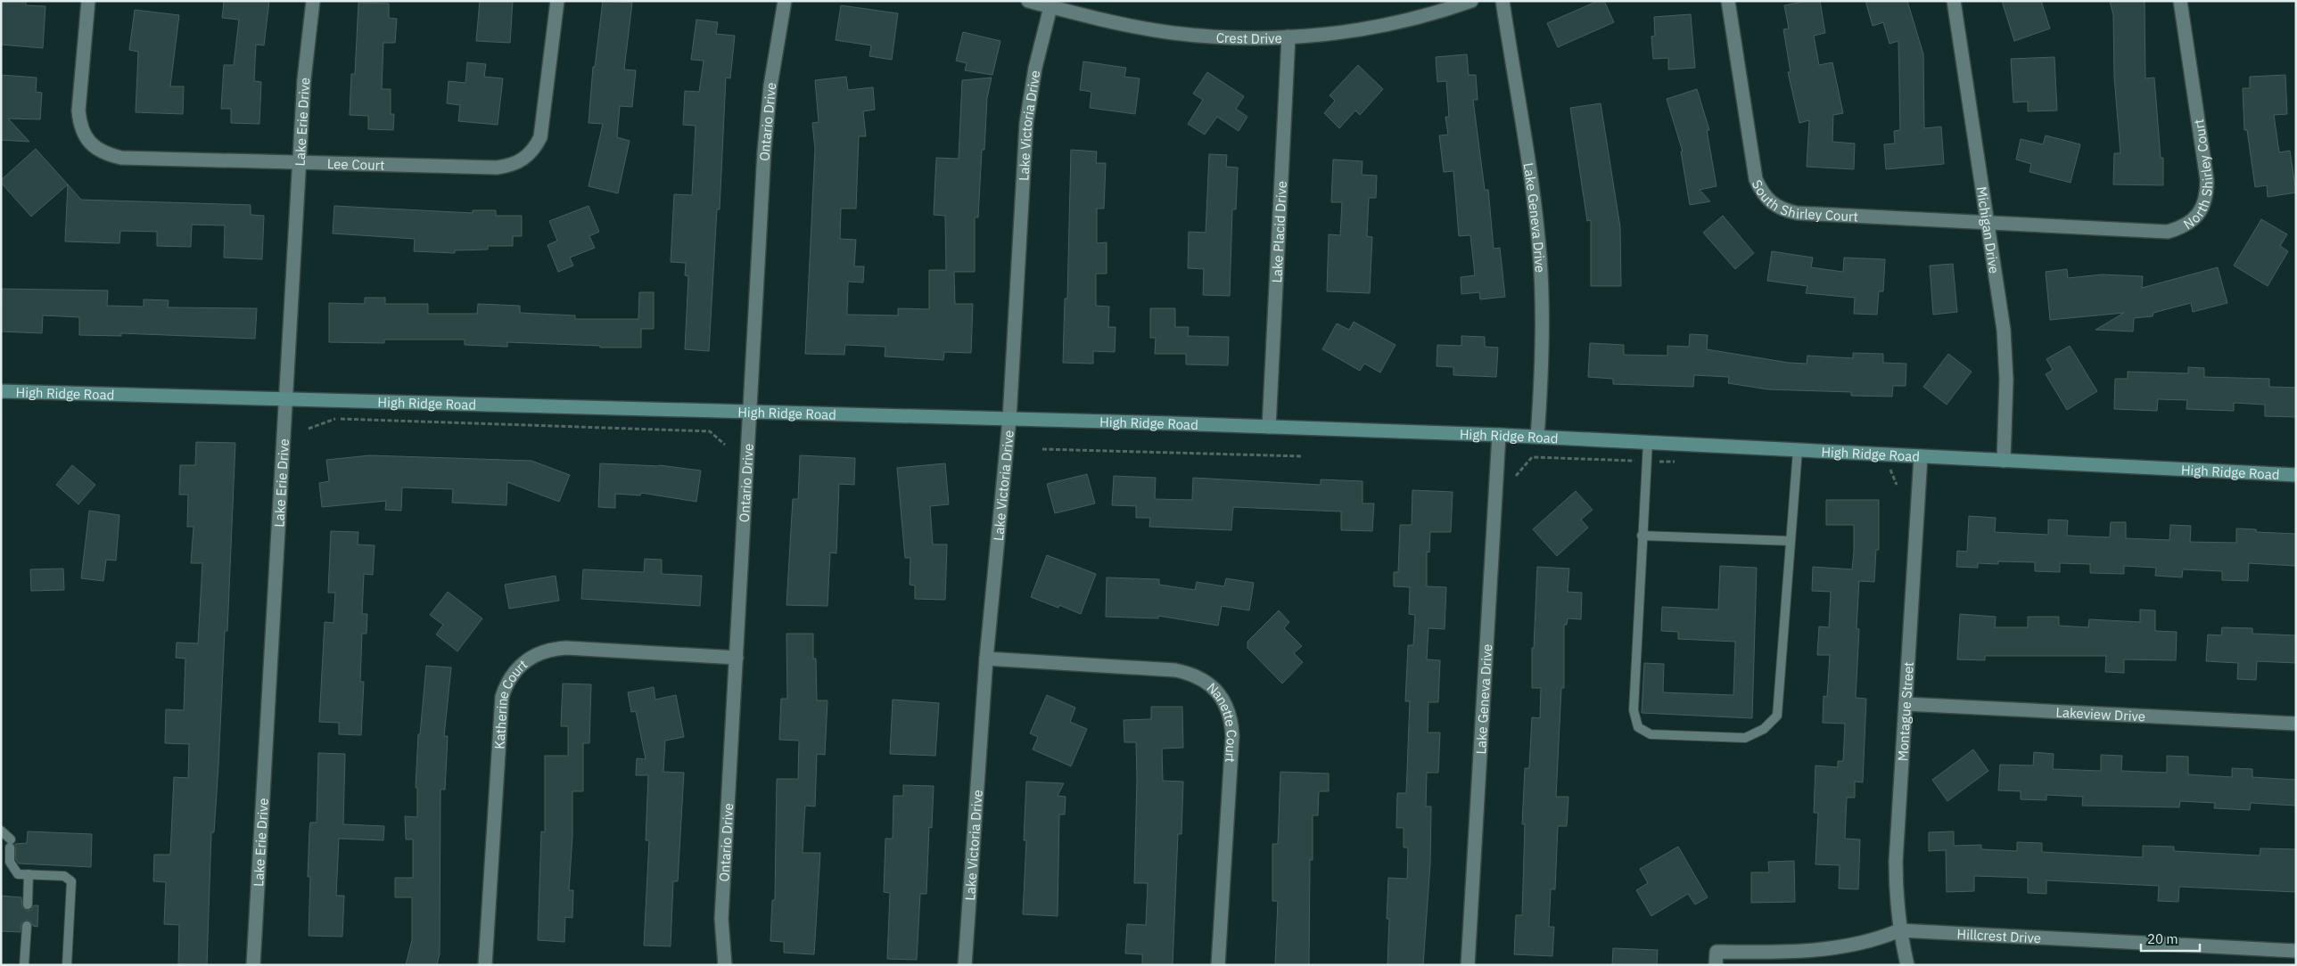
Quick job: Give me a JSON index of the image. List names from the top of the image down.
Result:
{
  "streets": {
    "street": [
      "Crest Drive",
      "Lake Erie Drive",
      "Ontario Drive",
      "Lake Victoria Drive",
      "Lee Court",
      "North Shirley Court",
      "South Shirley Court",
      "Lake Geneva Drive",
      "Michigan Drive",
      "Lake Placid Drive",
      "High Ridge Road",
      "Katherine Court",
      "Montague Street",
      "Lakeview Drive",
      "Nanette Court",
      "Hillcrest Drive"
    ]
  },
  "crossings": [
    ["Crest Drive", "Lake Victoria Drive"],
    ["Crest Drive", "Lake Placid Drive"],
    ["Lake Erie Drive", "Lee Court"],
    ["Lake Erie Drive", "High Ridge Road"],
    ["Ontario Drive", "High Ridge Road"],
    ["Ontario Drive", "Katherine Court"],
    ["Lake Victoria Drive", "High Ridge Road"],
    ["Lake Victoria Drive", "Nanette Court"],
    ["North Shirley Court", "South Shirley Court"],
    ["North Shirley Court", "Michigan Drive"],
    ["South Shirley Court", "Michigan Drive"],
    ["Lake Geneva Drive", "High Ridge Road"],
    ["Michigan Drive", "High Ridge Road"],
    ["Lake Placid Drive", "High Ridge Road"],
    ["High Ridge Road", "Montague Street"],
    ["Montague Street", "Lakeview Drive"],
    ["Montague Street", "Hillcrest Drive"]
  ],
  "scale_bar": "20 m"
}
